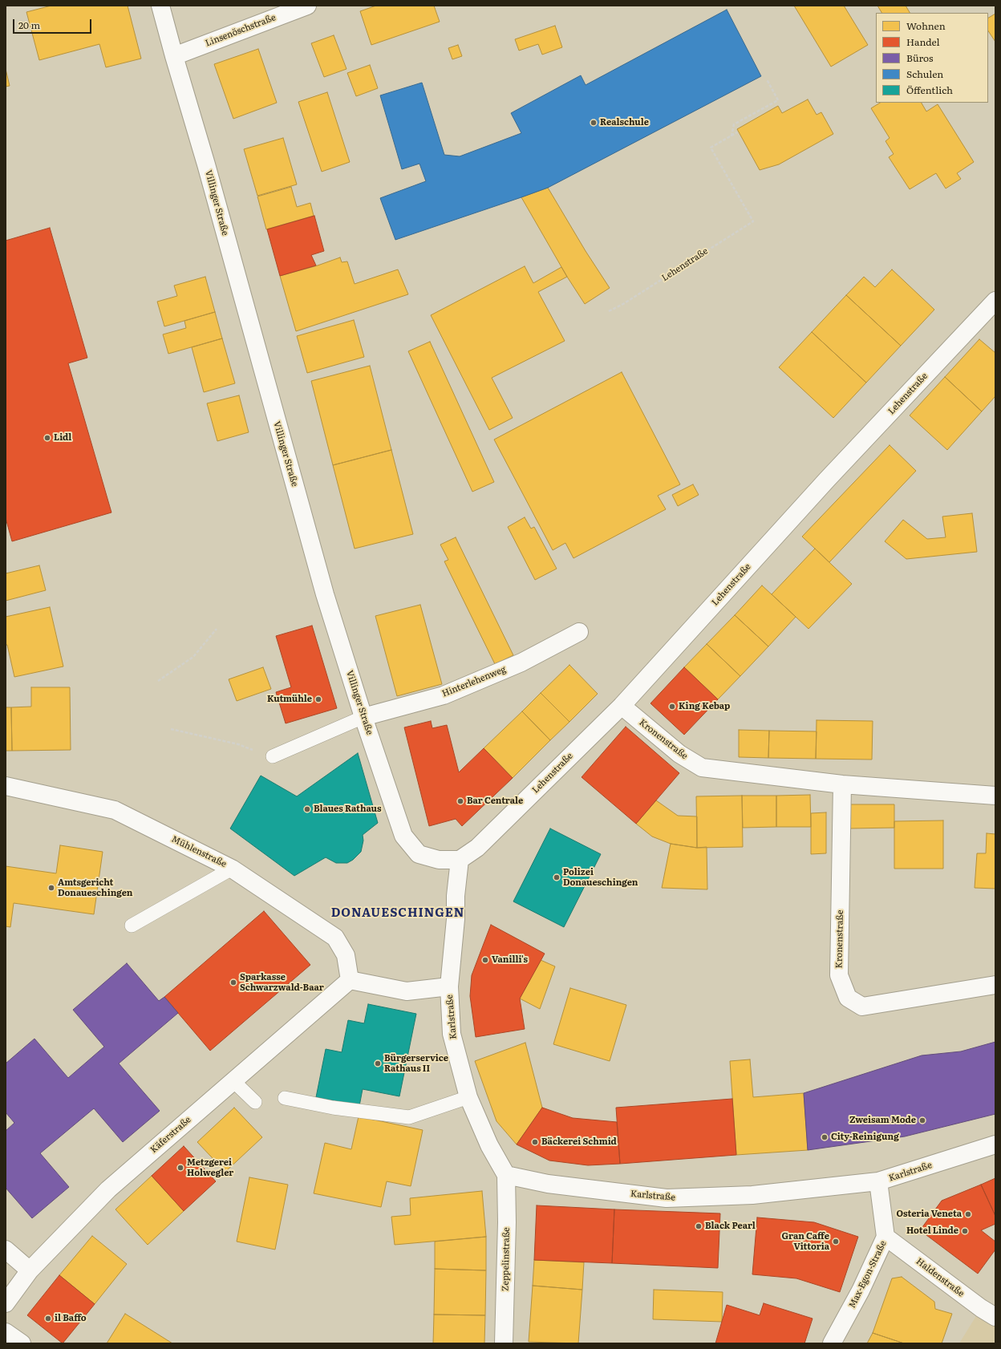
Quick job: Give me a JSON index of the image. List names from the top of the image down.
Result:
{
  "streets": {
    "street": [
      "Linsenöschstraße",
      "Villinger Straße",
      "Lehenstraße",
      "Hinterlehenweg",
      "Kronenstraße",
      "Mühlenstraße",
      "Karlstraße",
      "Käferstraße",
      "Zeppelinstraße",
      "Max-Egon-Straße",
      "Haldenstraße"
    ]
  },
  "crossings": [
    ["Linsenöschstraße", "Villinger Straße"],
    ["Villinger Straße", "Lehenstraße"],
    ["Villinger Straße", "Hinterlehenweg"],
    ["Villinger Straße", "Karlstraße"],
    ["Lehenstraße", "Kronenstraße"],
    ["Lehenstraße", "Karlstraße"],
    ["Mühlenstraße", "Karlstraße"],
    ["Mühlenstraße", "Käferstraße"],
    ["Karlstraße", "Käferstraße"],
    ["Karlstraße", "Zeppelinstraße"],
    ["Karlstraße", "Max-Egon-Straße"],
    ["Max-Egon-Straße", "Haldenstraße"]
  ],
  "districts": ["DONAUESCHINGEN"],
  "places": [
    "Realschule",
    "Lidl",
    "Kutmühle",
    "King Kebap",
    "Bar Centrale",
    "Blaues Rathaus",
    "Polizei Donaueschingen",
    "Amtsgericht Donaueschingen",
    "Vanilli's",
    "Sparkasse Schwarzwald-Baar",
    "Bürgerservice Rathaus II",
    "Zweisam Mode",
    "City-Reinigung",
    "Bäckerei Schmid",
    "Metzgerei Holwegler",
    "Osteria Veneta",
    "Black Pearl",
    "Hotel Linde",
    "Gran Caffe Vittoria",
    "il Baffo"
  ],
  "legend": [
    "Wohnen",
    "Handel",
    "Büros",
    "Schulen",
    "Öffentlich"
  ],
  "scale_bar": "20 m"
}
